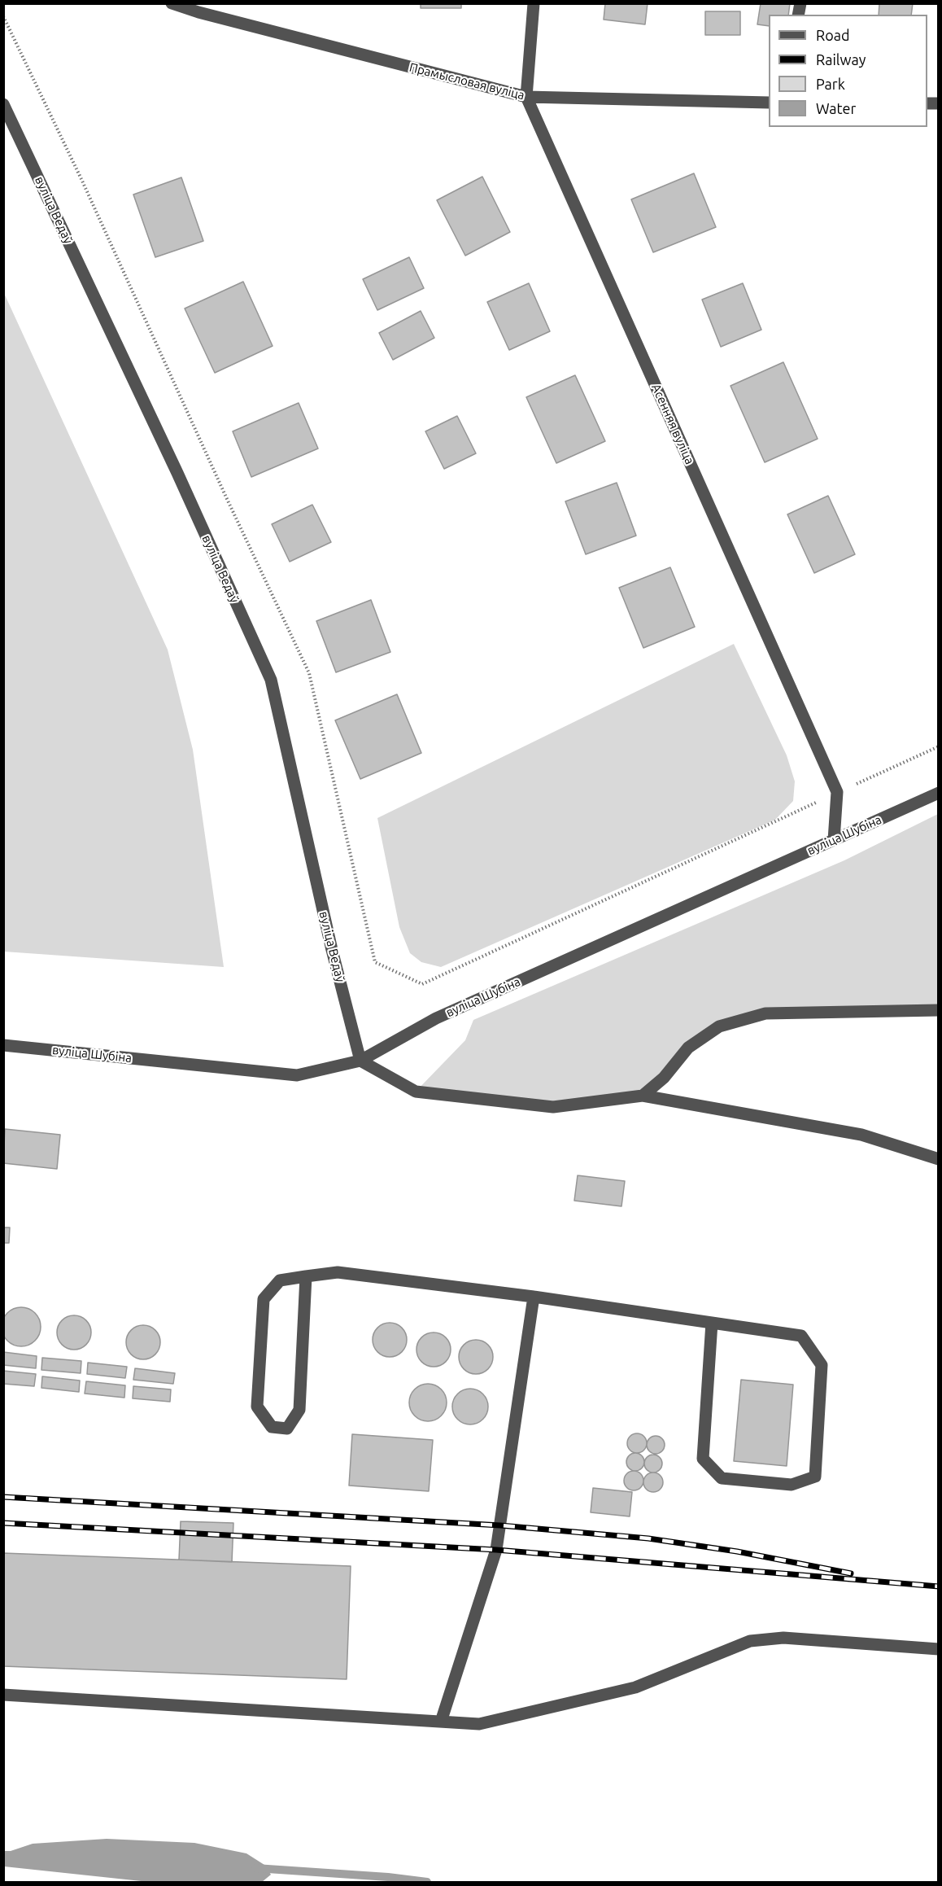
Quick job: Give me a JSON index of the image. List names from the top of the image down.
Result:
{
  "streets": {
    "street": [
      "Прамысловая вуліца",
      "вуліца Ведаў",
      "Асенняя вуліца",
      "вуліца Шубіна"
    ]
  },
  "crossings": [
    ["Прамысловая вуліца", "Асенняя вуліца"],
    ["вуліца Ведаў", "вуліца Шубіна"],
    ["Асенняя вуліца", "вуліца Шубіна"]
  ],
  "legend": [
    "Road",
    "Railway",
    "Park",
    "Water"
  ]
}
